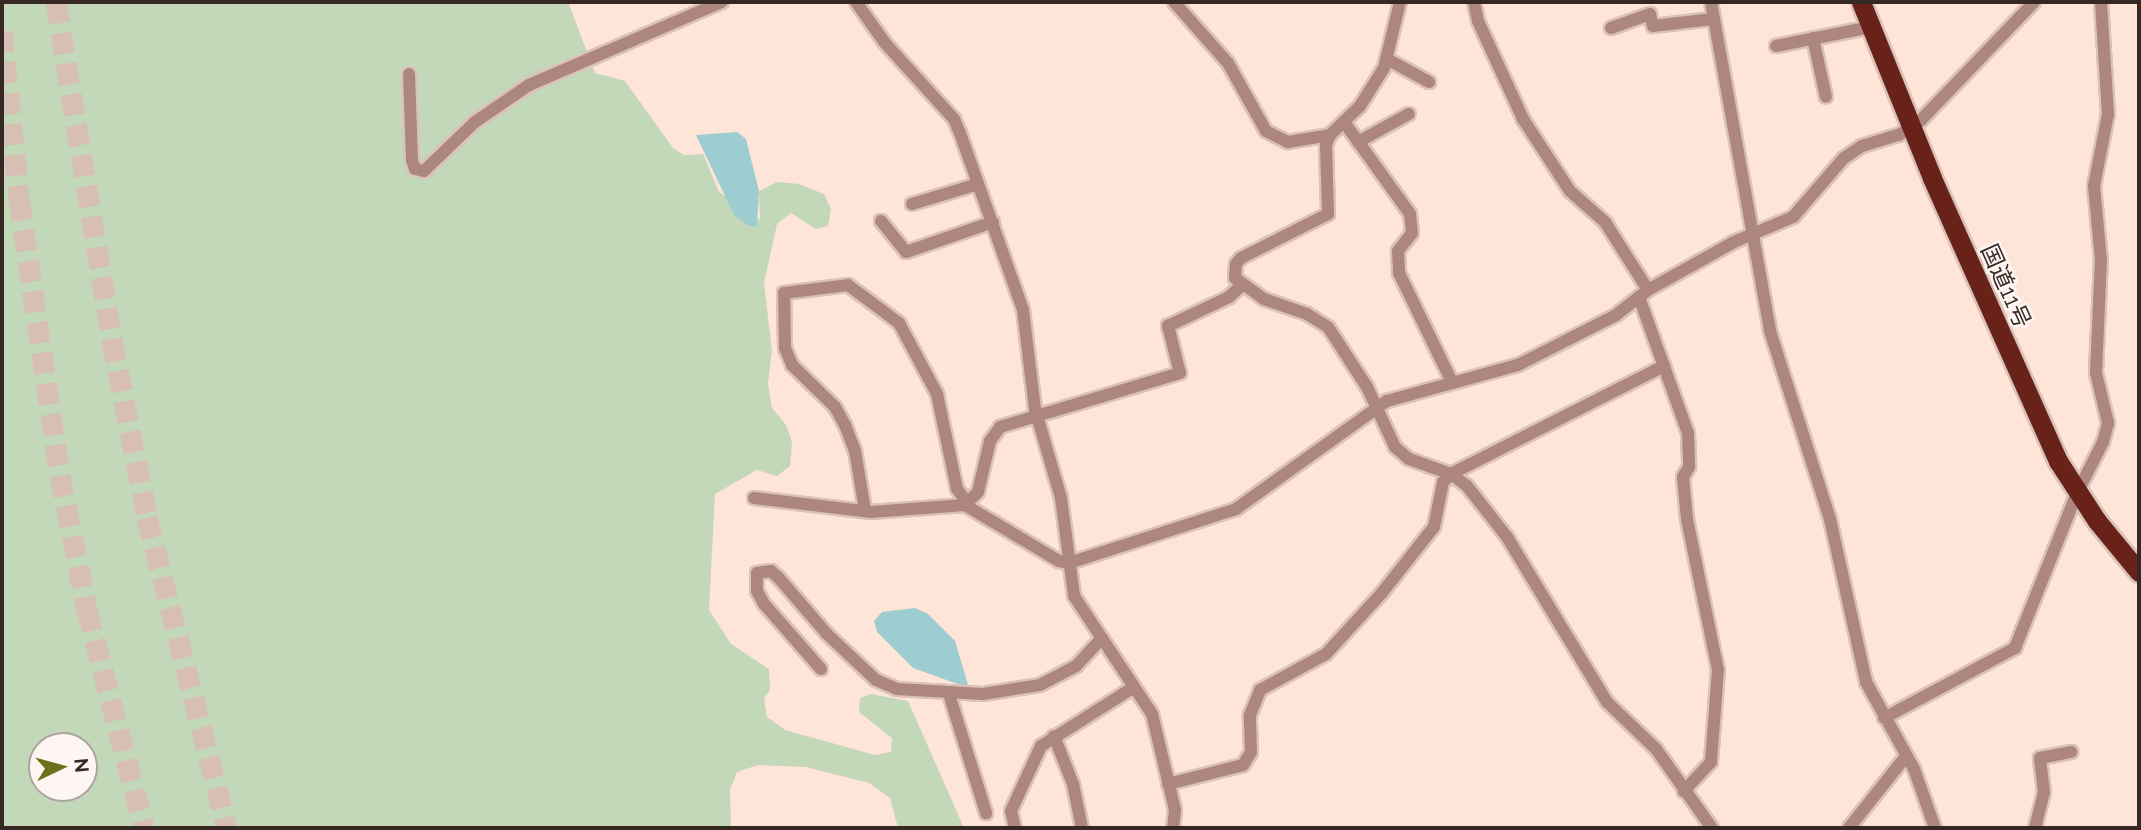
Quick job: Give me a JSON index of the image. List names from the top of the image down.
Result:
{
  "streets": {
    "highway": ["国道11号"]
  },
  "north": "right"
}
